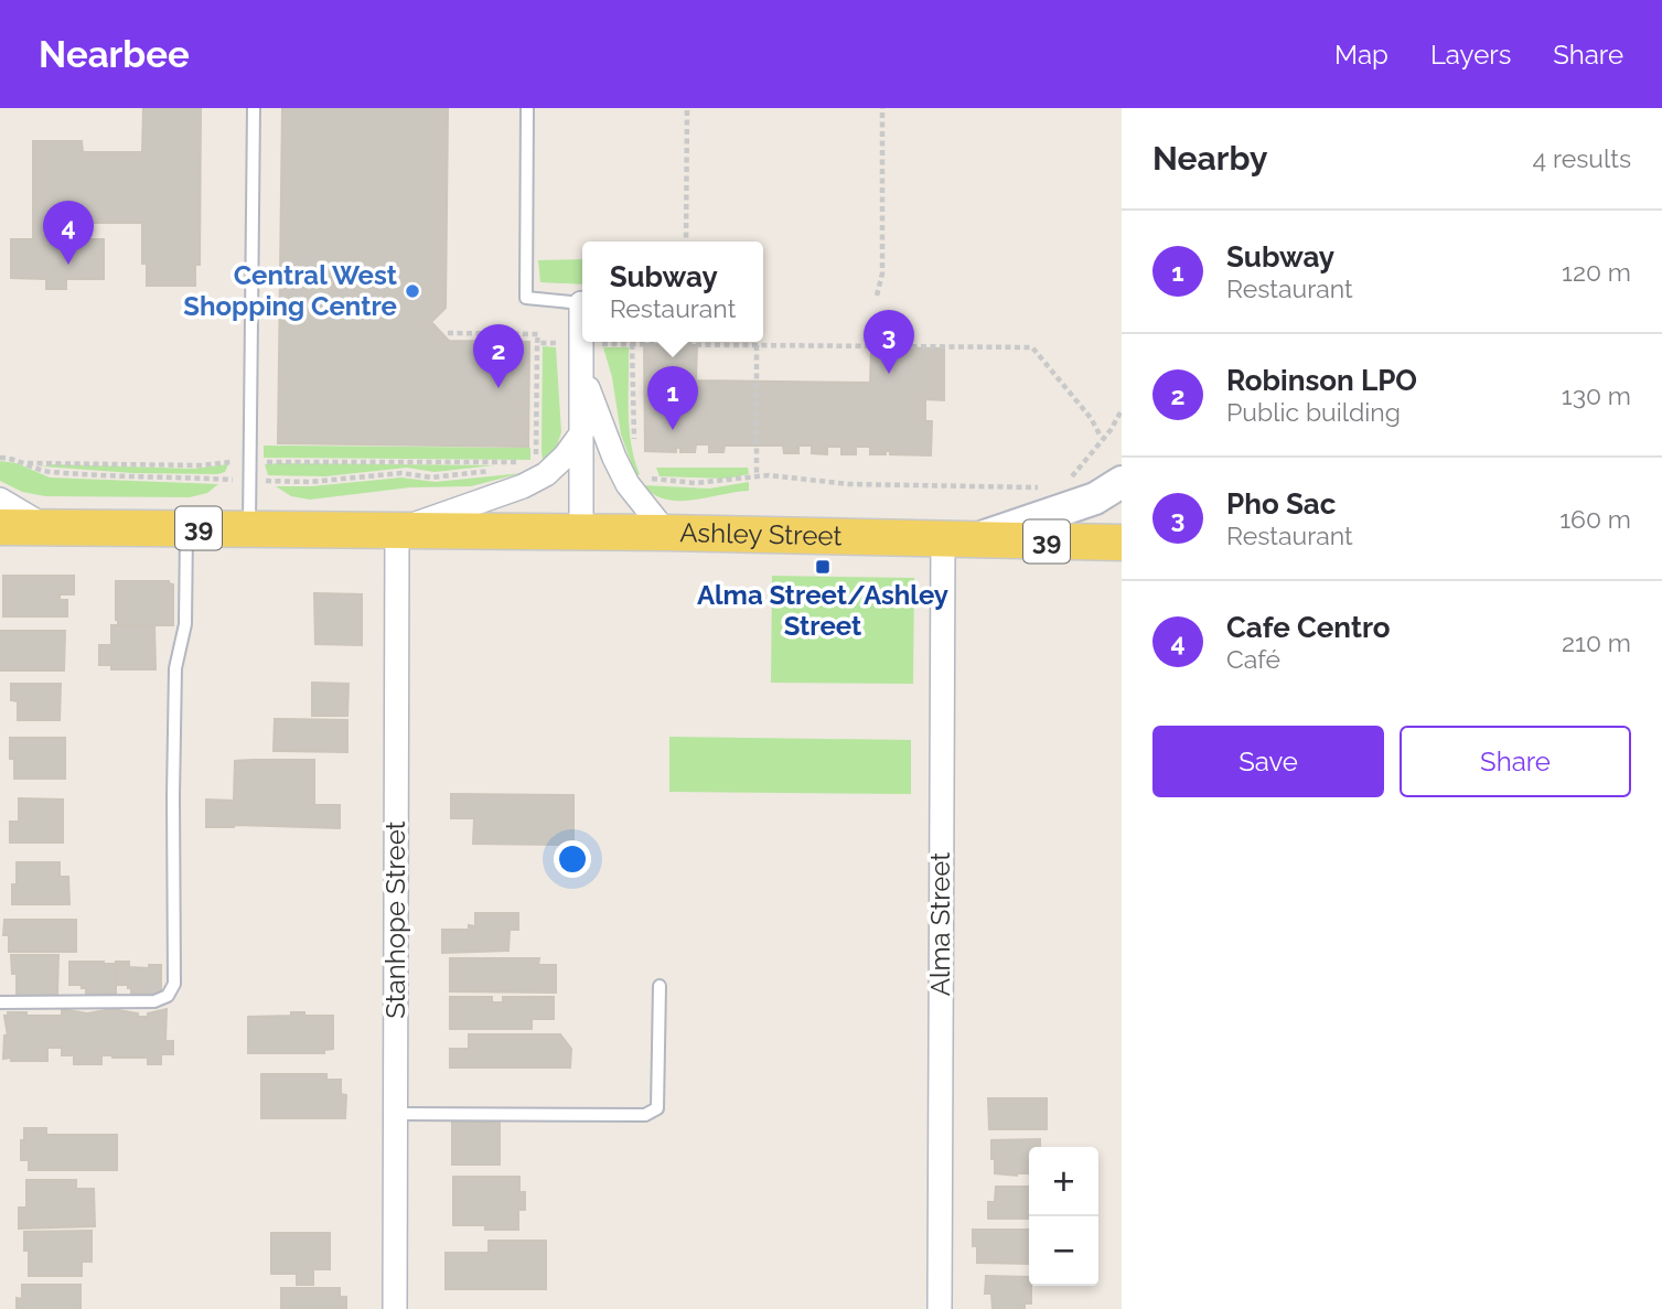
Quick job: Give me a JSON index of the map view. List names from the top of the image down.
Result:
{
  "streets": {
    "main road": ["39", "Ashley Street"],
    "street": ["Stanhope Street", "Alma Street"]
  },
  "crossings": [
    ["Ashley Street", "Stanhope Street"],
    ["Ashley Street", "Alma Street"]
  ],
  "places": {
    "other": ["Central West Shopping Centre"],
    "transit": ["Alma Street/Ashley Street"]
  },
  "page": {
    "header": "Nearbee",
    "nav": ["Map", "Layers", "Share"],
    "heading": ["Nearby", "4 results"],
    "pins": [
      "4",
      "3",
      "2",
      "1"
    ],
    "list": [
      {
        "mark": "1",
        "name": "Subway",
        "note": "Restaurant",
        "value": "120 m"
      },
      {
        "mark": "2",
        "name": "Robinson LPO",
        "note": "Public building",
        "value": "130 m"
      },
      {
        "mark": "3",
        "name": "Pho Sac",
        "note": "Restaurant",
        "value": "160 m"
      },
      {
        "mark": "4",
        "name": "Cafe Centro",
        "note": "Café",
        "value": "210 m"
      }
    ],
    "popup": ["Subway", "Restaurant"],
    "buttons": ["Save", "Share"],
    "map_buttons": ["+", "−"]
  }
}
